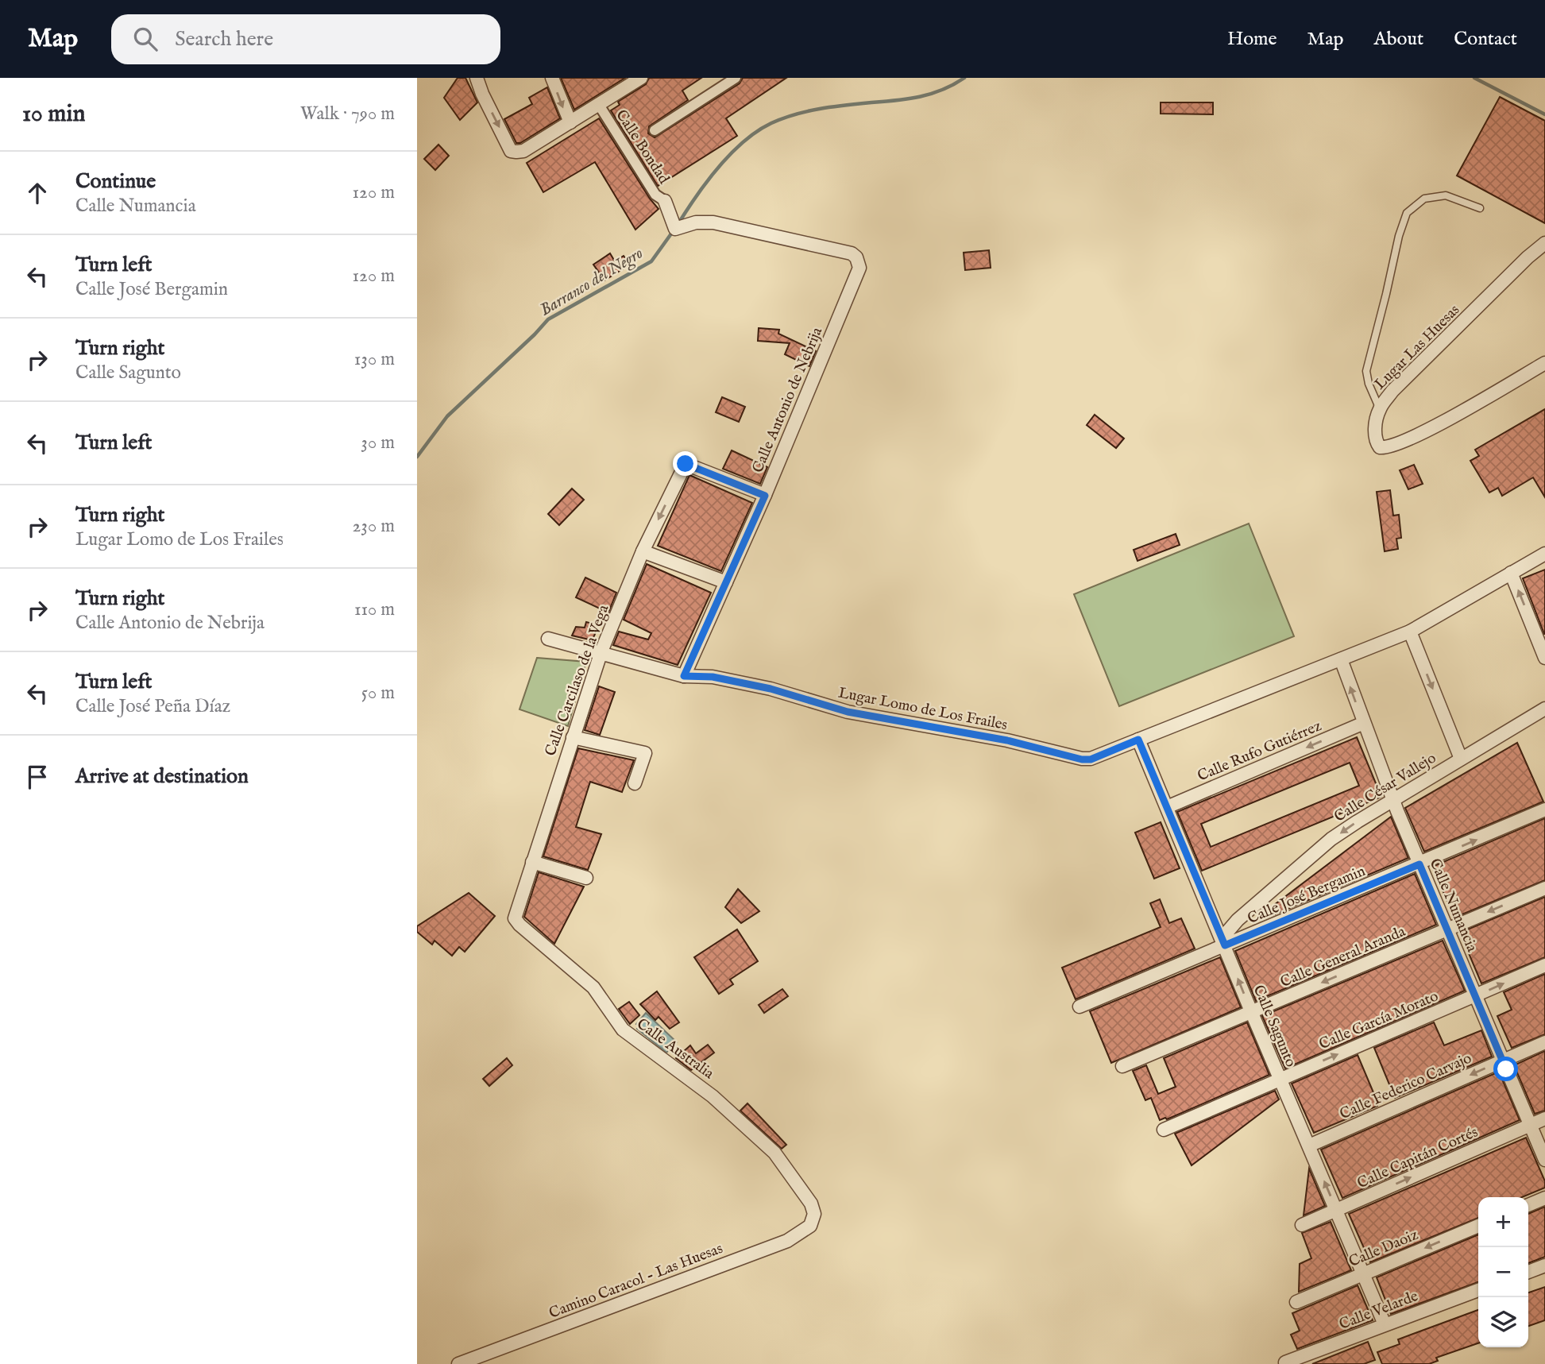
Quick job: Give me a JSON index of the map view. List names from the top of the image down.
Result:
{
  "streets": {
    "street": [
      "Calle Bondad",
      "Lugar Las Huesas",
      "Calle Antonio de Nebrija",
      "Calle Carcilaso de la Vega",
      "Lugar Lomo de Los Frailes",
      "Calle Rufo Gutiérrez",
      "Calle César Vallejo",
      "Calle José Bergamin",
      "Calle Numancia",
      "Calle General Aranda",
      "Calle García Morato",
      "Calle Sagunto",
      "Calle Australia",
      "Calle Federico Carvajo",
      "Calle Capitán Cortés",
      "Calle Daoiz",
      "Camino Caracol - Las Huesas",
      "Calle Velarde"
    ]
  },
  "crossings": [
    ["Calle Bondad", "Calle Antonio de Nebrija"],
    ["Calle Antonio de Nebrija", "Calle Carcilaso de la Vega"],
    ["Calle Antonio de Nebrija", "Lugar Lomo de Los Frailes"],
    ["Calle Carcilaso de la Vega", "Lugar Lomo de Los Frailes"],
    ["Calle Carcilaso de la Vega", "Calle Australia"],
    ["Lugar Lomo de Los Frailes", "Calle Sagunto"],
    ["Calle Rufo Gutiérrez", "Calle Numancia"],
    ["Calle Rufo Gutiérrez", "Calle Sagunto"],
    ["Calle César Vallejo", "Calle José Bergamin"],
    ["Calle César Vallejo", "Calle Numancia"],
    ["Calle César Vallejo", "Calle Sagunto"],
    ["Calle José Bergamin", "Calle Numancia"],
    ["Calle José Bergamin", "Calle Sagunto"],
    ["Calle Numancia", "Calle General Aranda"],
    ["Calle Numancia", "Calle García Morato"],
    ["Calle Numancia", "Calle Federico Carvajo"],
    ["Calle Numancia", "Calle Capitán Cortés"],
    ["Calle General Aranda", "Calle Sagunto"],
    ["Calle García Morato", "Calle Sagunto"],
    ["Calle Sagunto", "Calle Federico Carvajo"],
    ["Calle Sagunto", "Calle Capitán Cortés"],
    ["Calle Sagunto", "Calle Daoiz"],
    ["Calle Sagunto", "Calle Velarde"],
    ["Calle Australia", "Camino Caracol - Las Huesas"]
  ],
  "one_way": [
    "Calle César Vallejo",
    "Calle General Aranda",
    "Calle García Morato",
    "Calle Federico Carvajo",
    "Calle Capitán Cortés",
    "Calle Daoiz"
  ],
  "water": ["Barranco del Negro"],
  "page": {
    "header": "Map",
    "search": "Search here",
    "nav": [
      "Home",
      "Map",
      "About",
      "Contact"
    ],
    "heading": ["10 min", "Walk · 790 m"],
    "list": [
      ["Continue", "Calle Numancia", "120 m"],
      ["Turn left", "Calle José Bergamin", "120 m"],
      ["Turn right", "Calle Sagunto", "130 m"],
      ["Turn left", "30 m"],
      ["Turn right", "Lugar Lomo de Los Frailes", "230 m"],
      ["Turn right", "Calle Antonio de Nebrija", "110 m"],
      ["Turn left", "Calle José Peña Díaz", "50 m"],
      "Arrive at destination"
    ],
    "map_buttons": ["+", "−"]
  }
}
